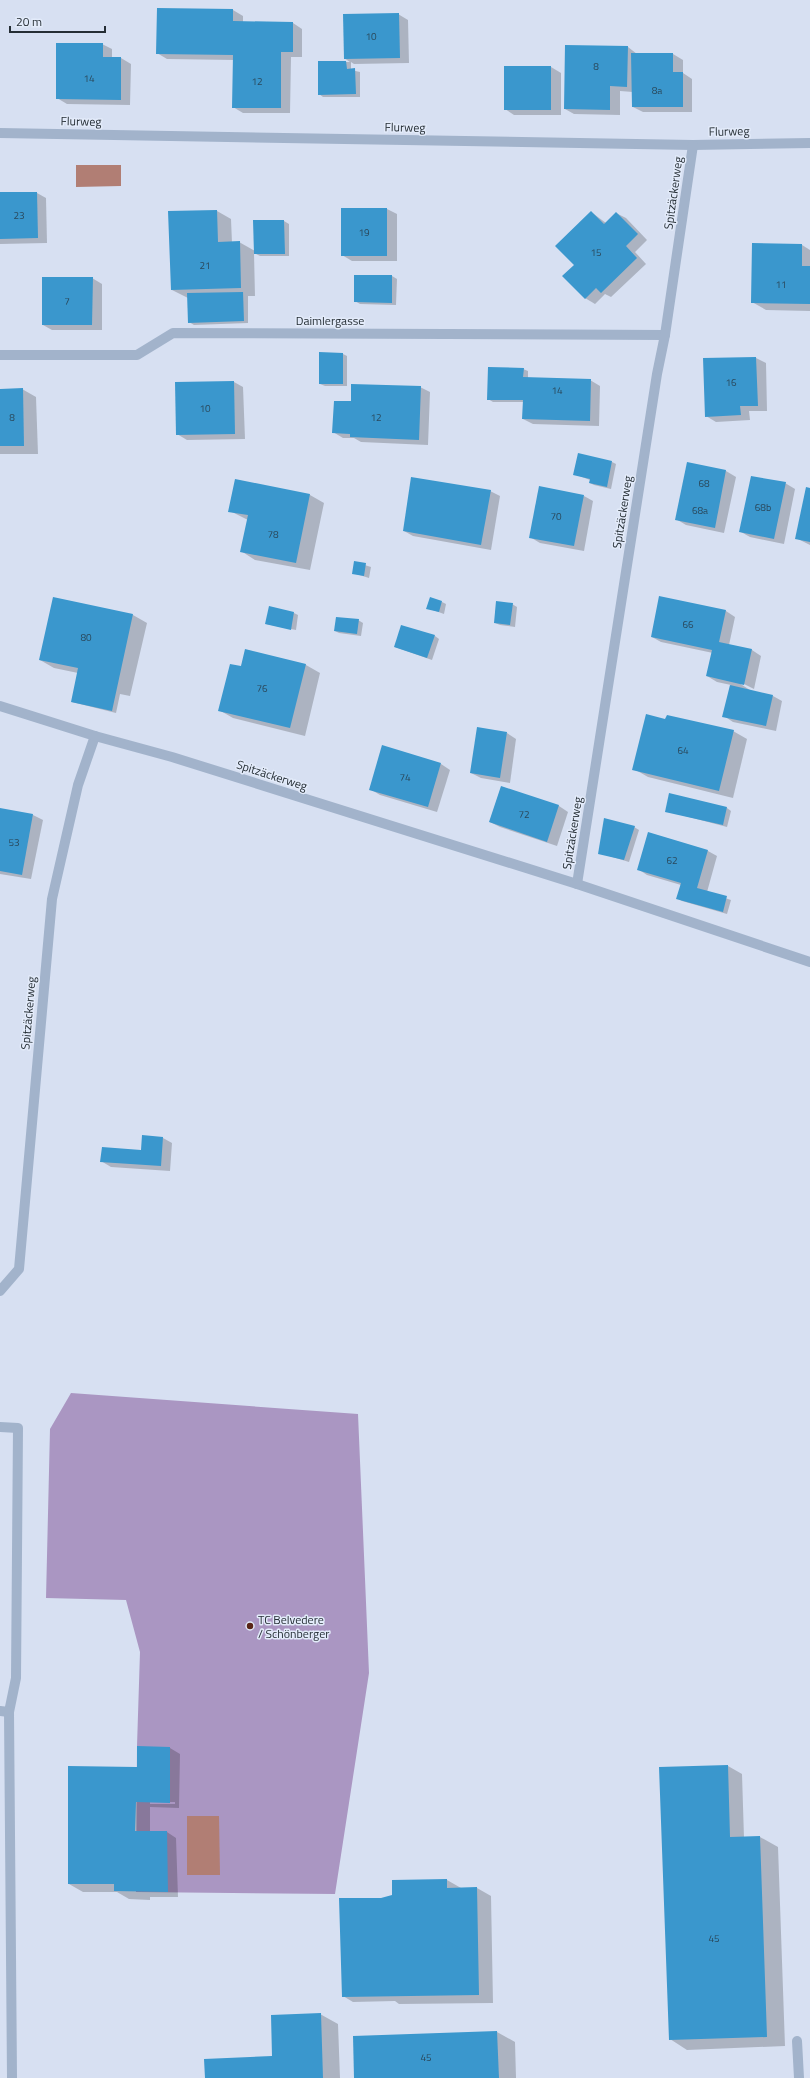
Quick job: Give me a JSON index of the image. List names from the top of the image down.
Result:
{
  "streets": {
    "street": ["Flurweg", "Spitzäckerweg", "Daimlergasse"]
  },
  "crossings": [
    ["Flurweg", "Spitzäckerweg"],
    ["Spitzäckerweg", "Daimlergasse"]
  ],
  "places": ["TC Belvedere / Schönberger"],
  "house_numbers": [
    "10",
    "8",
    "14",
    "12",
    "8a",
    "23",
    "19",
    "15",
    "21",
    "11",
    "7",
    "16",
    "14",
    "10",
    "8",
    "12",
    "68",
    "68b",
    "68a",
    "70",
    "78",
    "66",
    "80",
    "76",
    "64",
    "74",
    "72",
    "53",
    "62",
    "45",
    "45"
  ],
  "scale_bar": "20 m"
}
